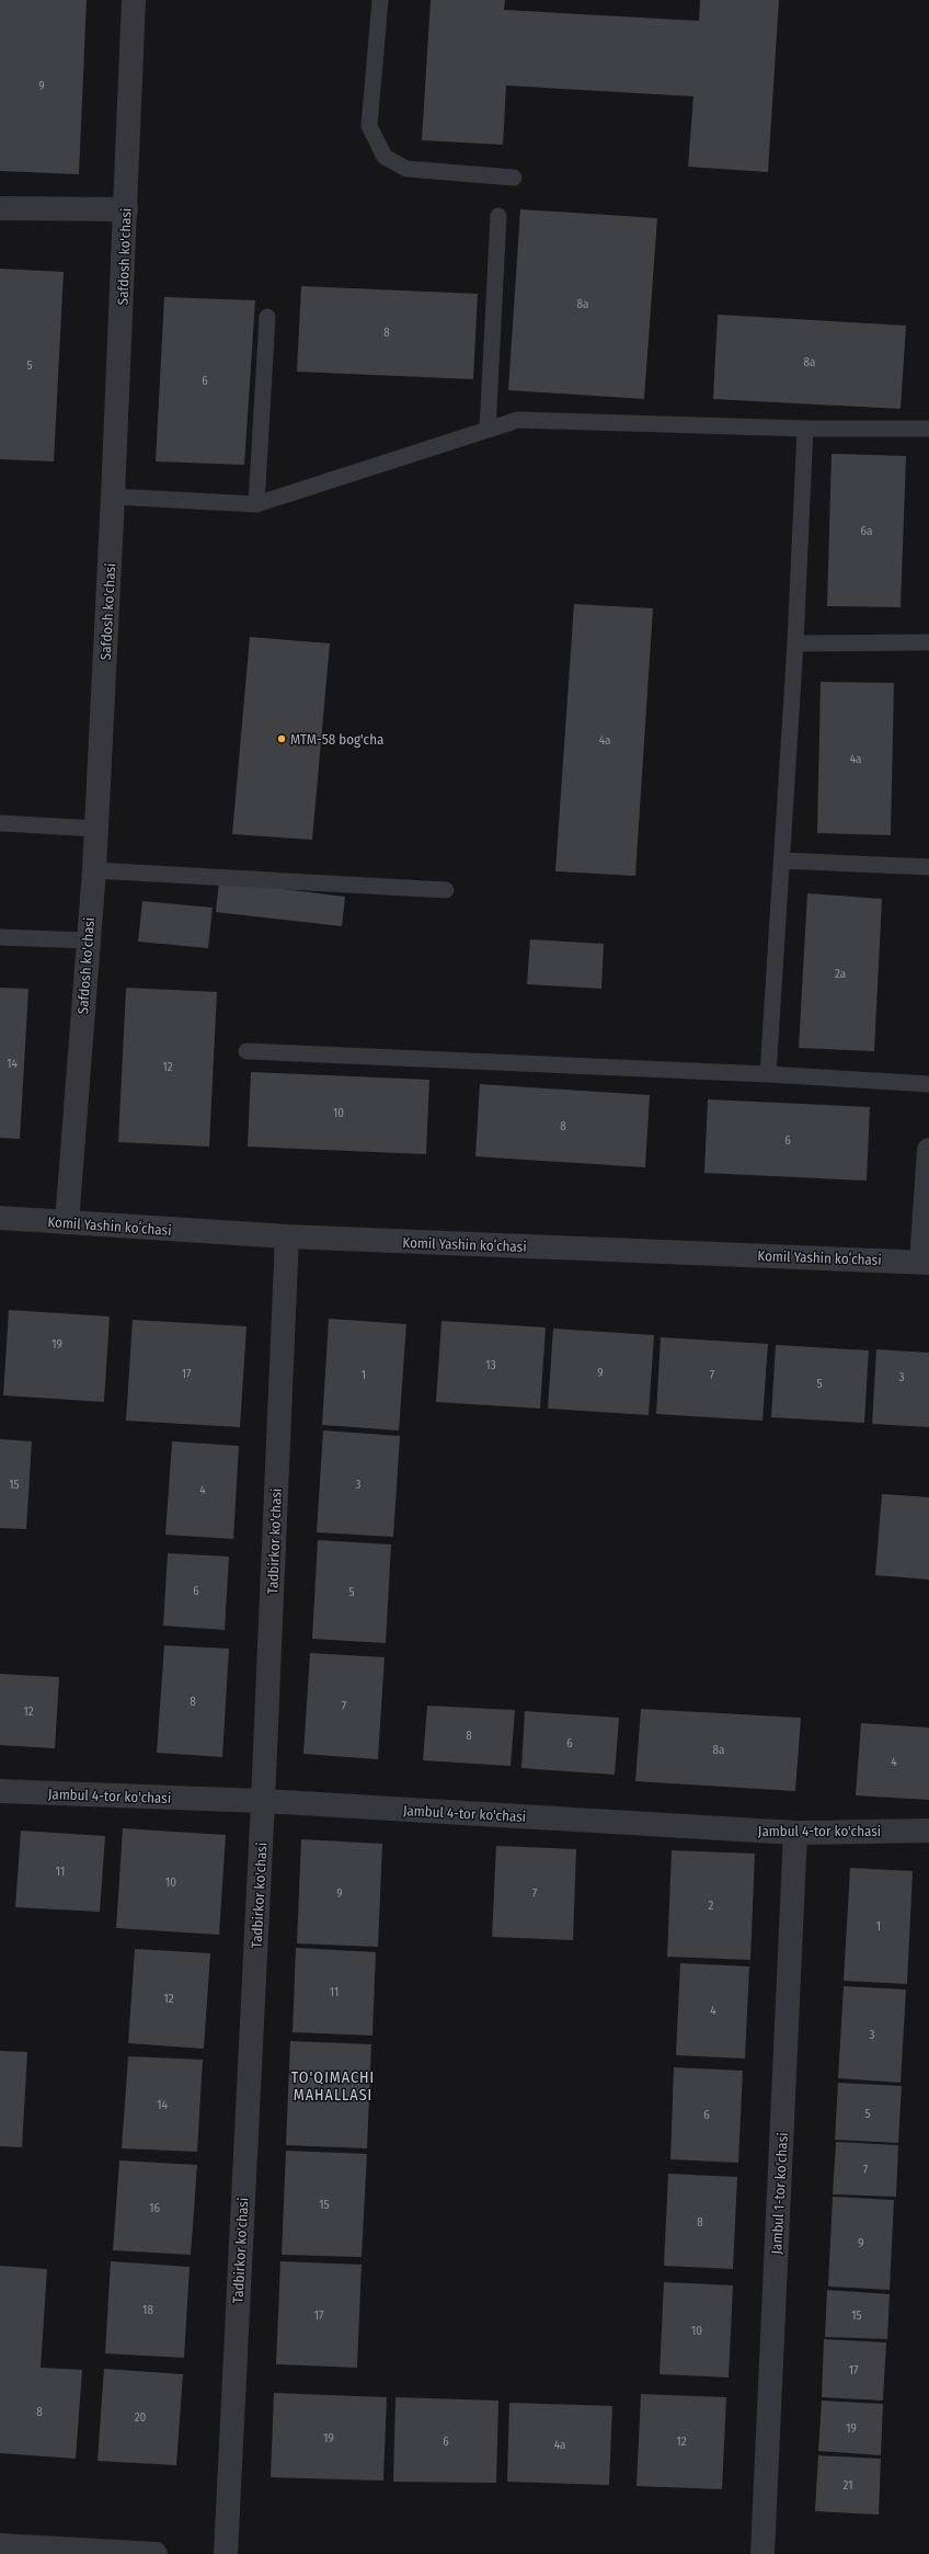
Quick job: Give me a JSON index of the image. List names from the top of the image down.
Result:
{
  "streets": {
    "street": [
      "Safdosh ko'chasi",
      "Komil Yashin koʻchasi",
      "Tadbirkor ko'chasi",
      "Jambul 4-tor ko'chasi",
      "Jambul 1-tor ko'chasi"
    ]
  },
  "crossings": [
    ["Safdosh ko'chasi", "Komil Yashin koʻchasi"],
    ["Komil Yashin koʻchasi", "Tadbirkor ko'chasi"],
    ["Tadbirkor ko'chasi", "Jambul 4-tor ko'chasi"],
    ["Jambul 4-tor ko'chasi", "Jambul 1-tor ko'chasi"]
  ],
  "districts": ["TO'QIMACHI MAHALLASI"],
  "places": ["MTM-58 bog'cha"],
  "house_numbers": [
    "9",
    "8a",
    "8",
    "8a",
    "5",
    "6",
    "6a",
    "4a",
    "4a",
    "2a",
    "14",
    "12",
    "10",
    "8",
    "6",
    "19",
    "13",
    "9",
    "17",
    "1",
    "7",
    "3",
    "5",
    "15",
    "3",
    "4",
    "6",
    "5",
    "8",
    "7",
    "12",
    "8",
    "6",
    "8a",
    "4",
    "11",
    "10",
    "9",
    "7",
    "2",
    "1",
    "11",
    "12",
    "4",
    "3",
    "14",
    "5",
    "6",
    "7",
    "15",
    "16",
    "8",
    "9",
    "18",
    "17",
    "15",
    "10",
    "17",
    "8",
    "20",
    "19",
    "19",
    "6",
    "12",
    "4a",
    "21"
  ]
}
